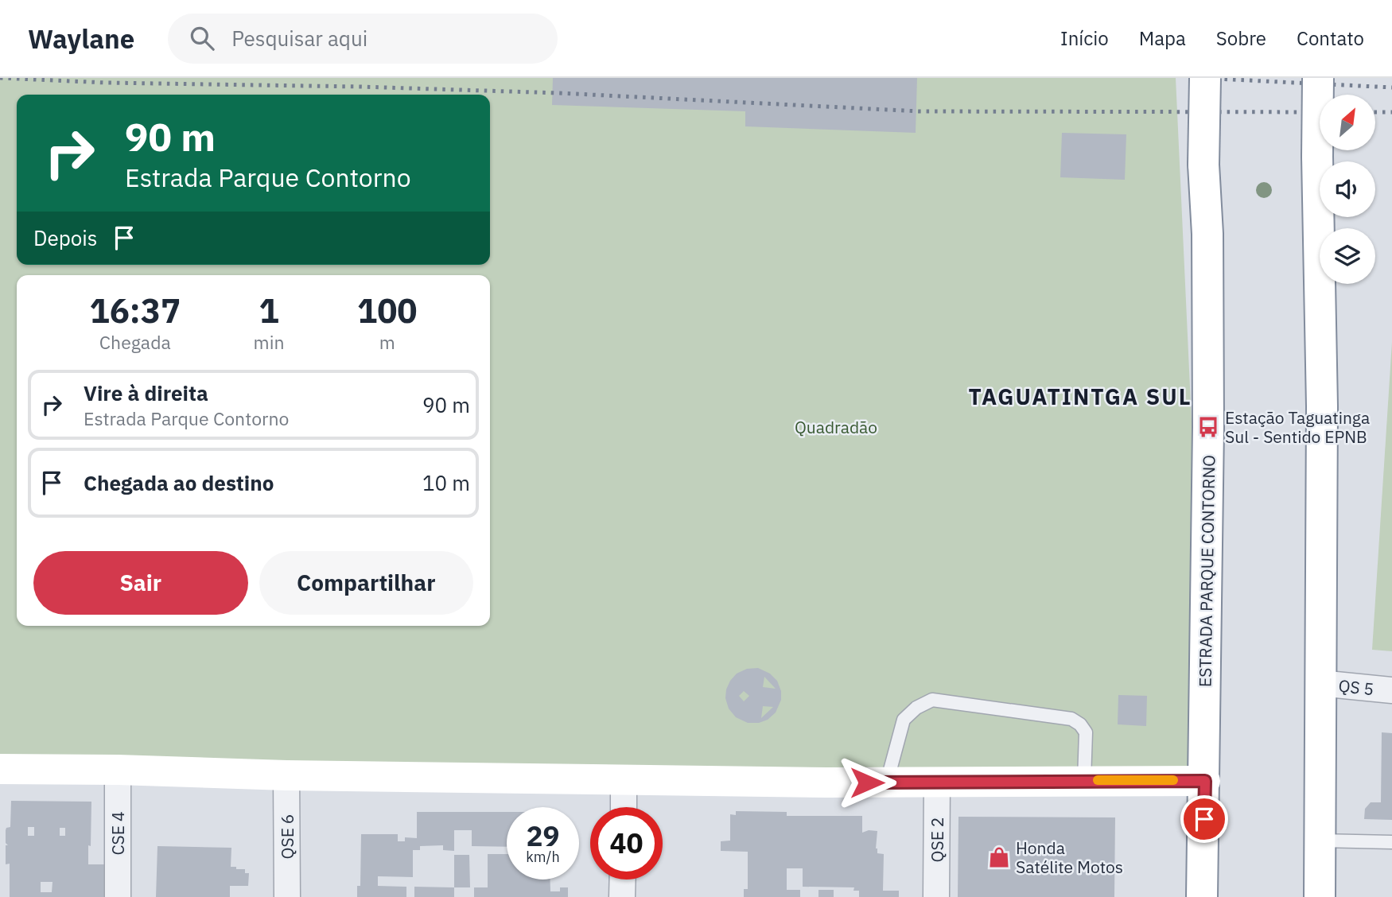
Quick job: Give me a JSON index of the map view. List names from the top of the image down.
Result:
{
  "streets": {
    "main road": ["ESTRADA PARQUE CONTORNO"],
    "street": [
      "QS 5",
      "CSE 4",
      "QSE 6",
      "QSE 2"
    ]
  },
  "districts": ["TAGUATINTGA SUL"],
  "parks": ["Quadradão"],
  "places": {
    "bus stop": ["Estação Taguatinga Sul - Sentido EPNB"],
    "shop": ["Honda Satélite Motos"]
  },
  "north": "top right",
  "page": {
    "header": "Waylane",
    "search": "Pesquisar aqui",
    "nav": [
      "Início",
      "Mapa",
      "Sobre",
      "Contato"
    ],
    "turn": ["90 m", "Estrada Parque Contorno"],
    "then": "Depois",
    "eta": [
      "16:37",
      "Chegada",
      "1",
      "min",
      "100",
      "m"
    ],
    "list": [
      {
        "name": "Vire à direita",
        "note": "Estrada Parque Contorno",
        "value": "90 m"
      },
      {
        "name": "Chegada ao destino",
        "value": "10 m"
      }
    ],
    "buttons": ["Sair", "Compartilhar"],
    "speed": "29 km/h",
    "limit": "40"
  }
}
